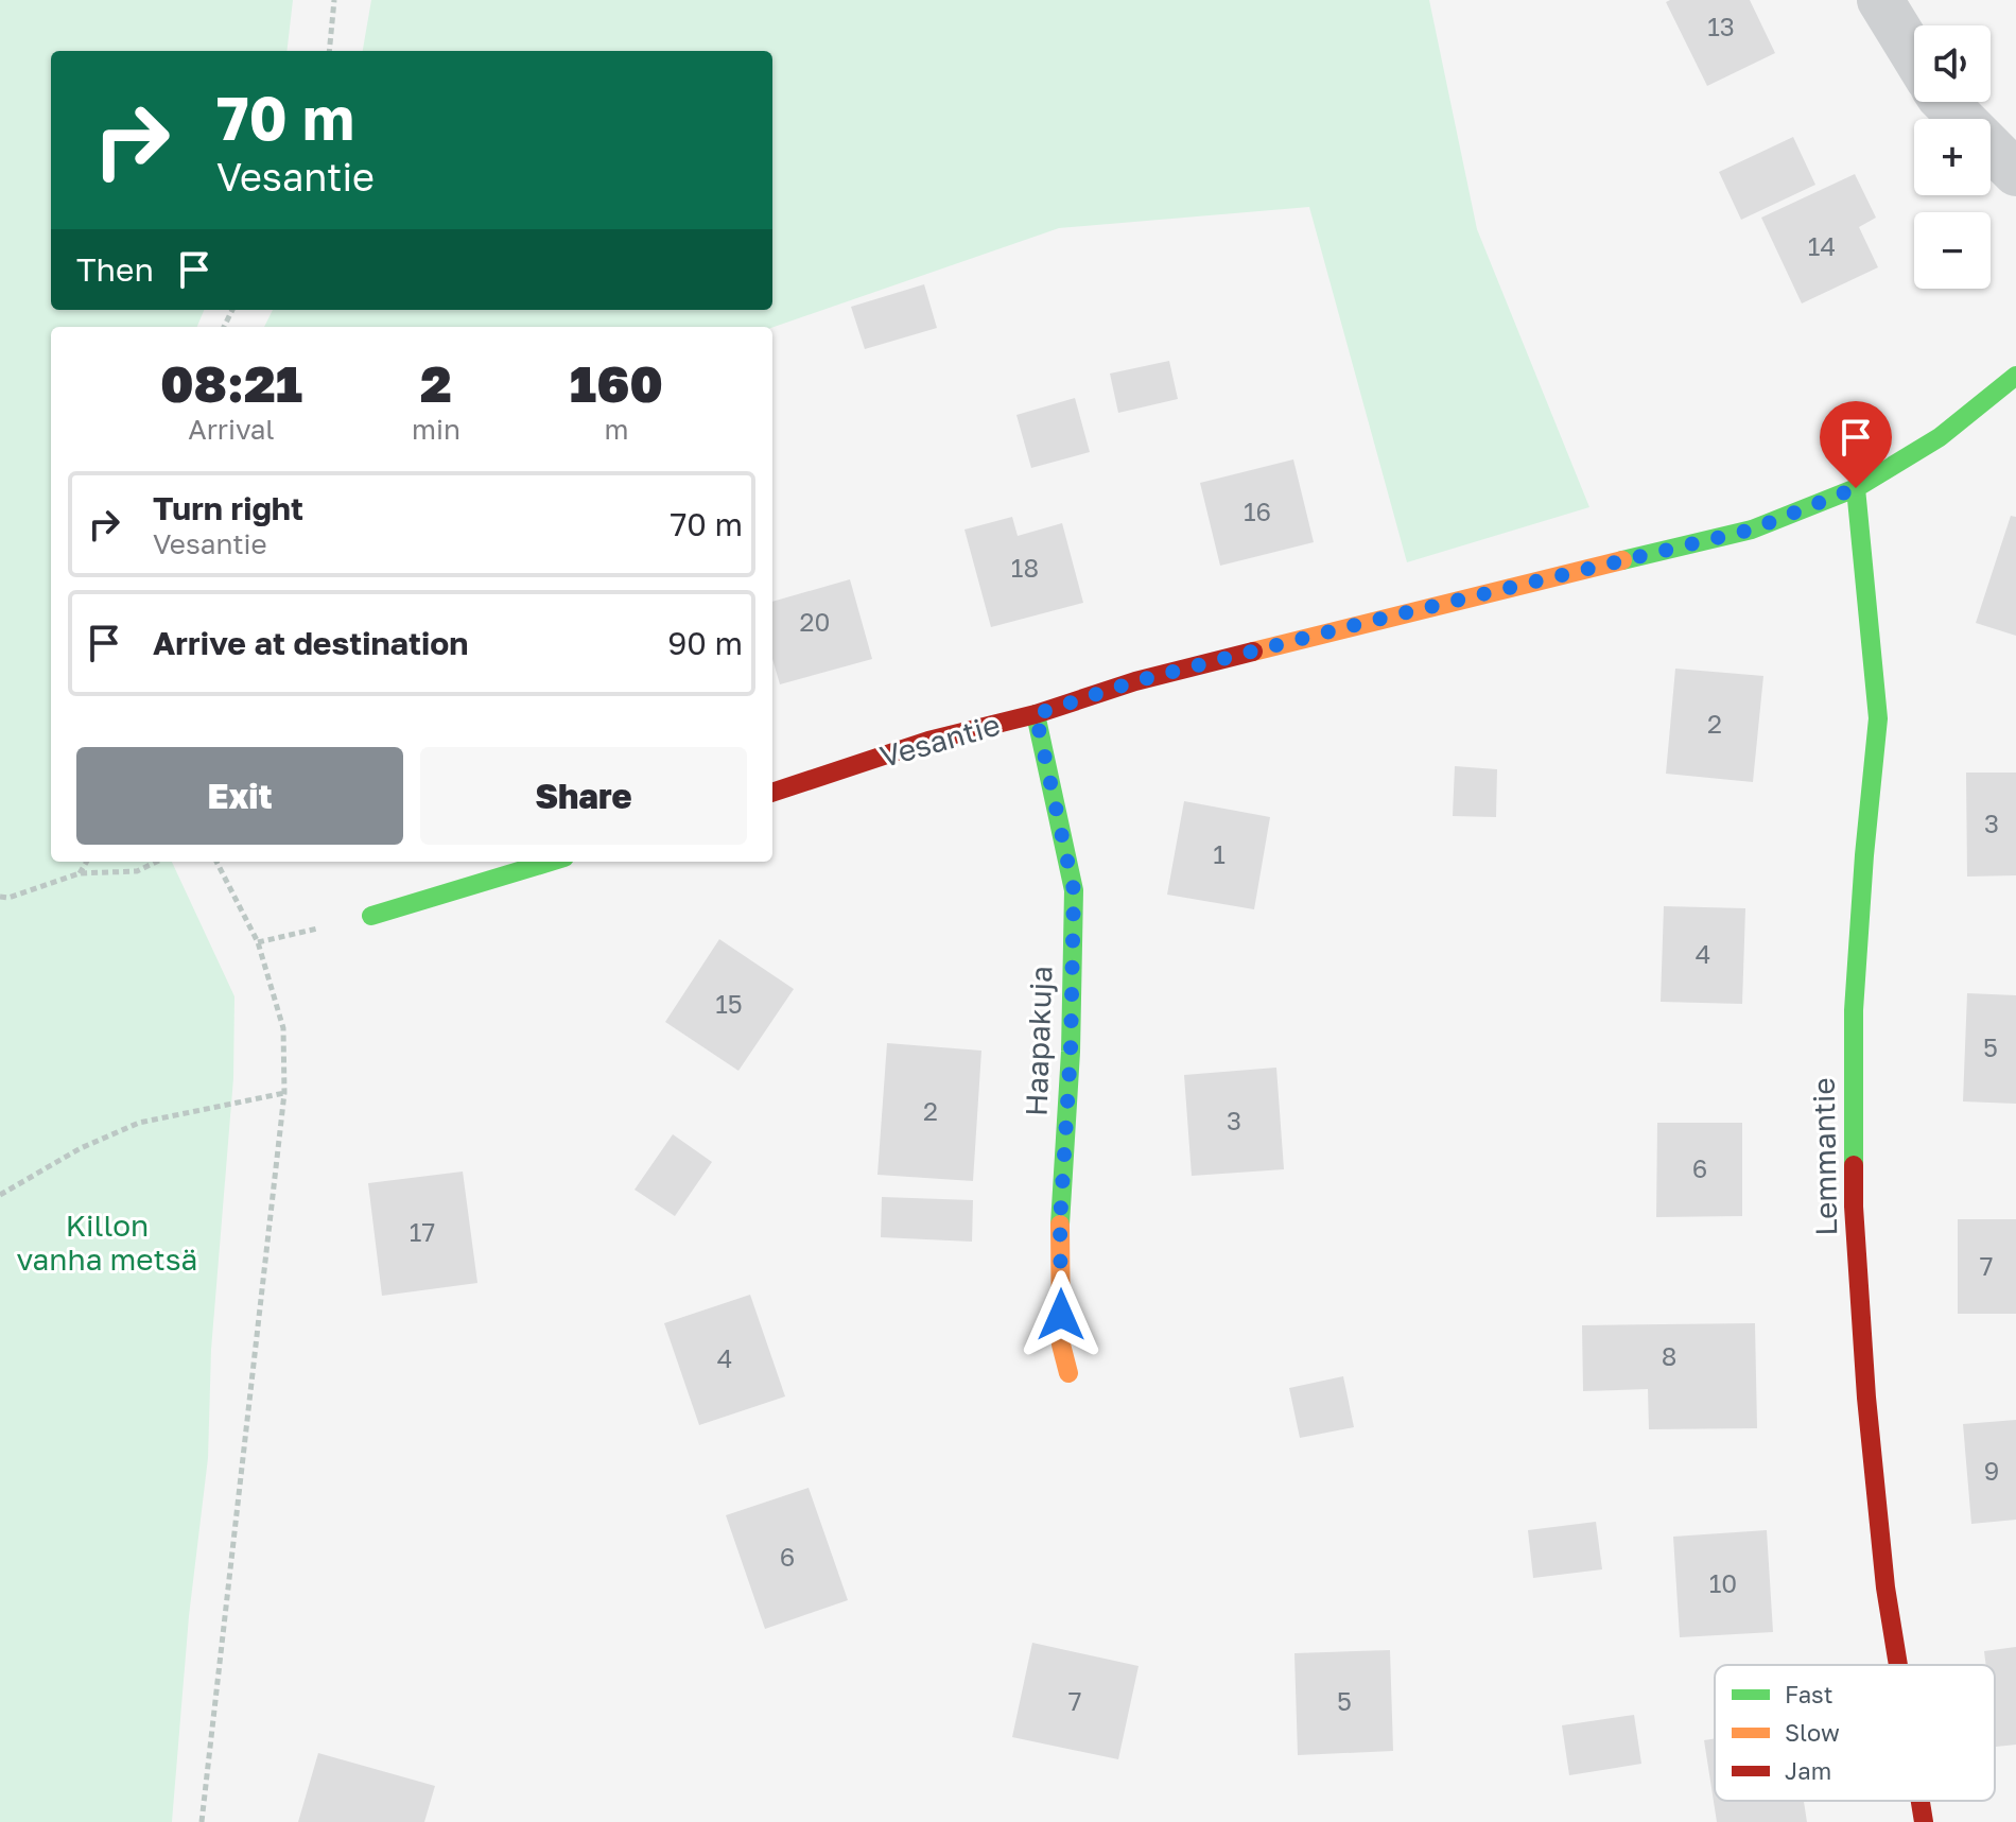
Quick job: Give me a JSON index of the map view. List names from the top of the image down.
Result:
{
  "streets": {
    "street": ["Vesantie", "Haapakuja", "Lemmantie"]
  },
  "crossings": [
    ["Vesantie", "Haapakuja"],
    ["Vesantie", "Lemmantie"]
  ],
  "parks": ["Killon vanha metsä"],
  "house_numbers": [
    "13",
    "14",
    "16",
    "18",
    "20",
    "2",
    "3",
    "1",
    "4",
    "15",
    "5",
    "2",
    "3",
    "6",
    "17",
    "7",
    "8",
    "4",
    "9",
    "6",
    "10",
    "7",
    "5"
  ],
  "legend": ["Fast", "Slow", "Jam"],
  "page": {
    "map_buttons": ["+", "−"],
    "turn": ["70 m", "Vesantie"],
    "then": "Then",
    "eta": [
      "08:21",
      "Arrival",
      "2",
      "min",
      "160",
      "m"
    ],
    "list": [
      {
        "name": "Turn right",
        "note": "Vesantie",
        "value": "70 m"
      },
      {
        "name": "Arrive at destination",
        "value": "90 m"
      }
    ],
    "buttons": ["Exit", "Share"]
  }
}
